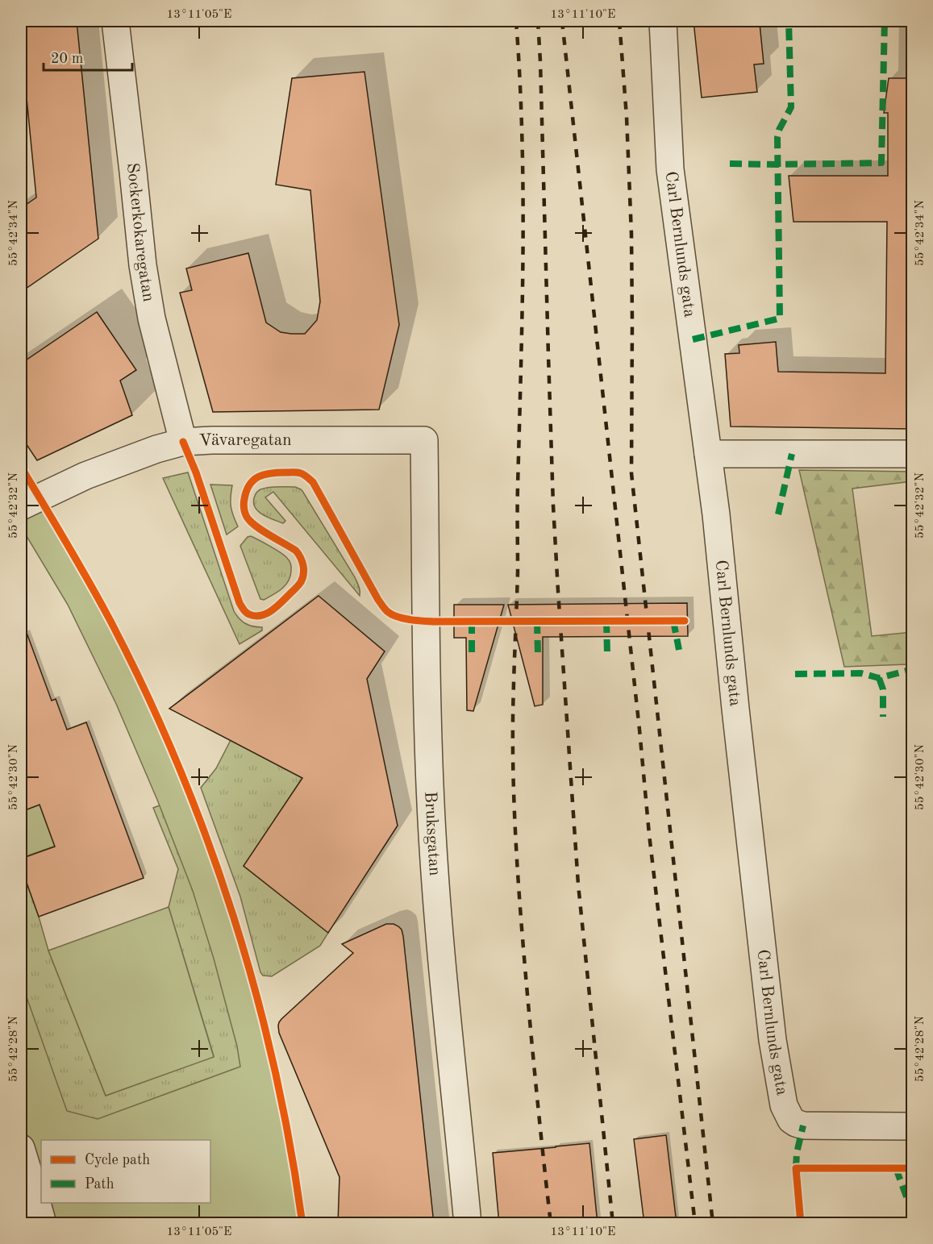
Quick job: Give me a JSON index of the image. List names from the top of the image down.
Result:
{
  "streets": {
    "street": [
      "Sockerkokaregatan",
      "Carl Bernlunds gata",
      "Vävaregatan",
      "Bruksgatan"
    ]
  },
  "crossings": [
    ["Sockerkokaregatan", "Vävaregatan"],
    ["Vävaregatan", "Bruksgatan"]
  ],
  "legend": ["Cycle path", "Path"],
  "scale_bar": "20 m",
  "coordinates": [
    "13°11'05\"E",
    "13°11'10\"E",
    "55°42'34\"N",
    "55°42'32\"N",
    "55°42'30\"N",
    "55°42'28\"N"
  ]
}
